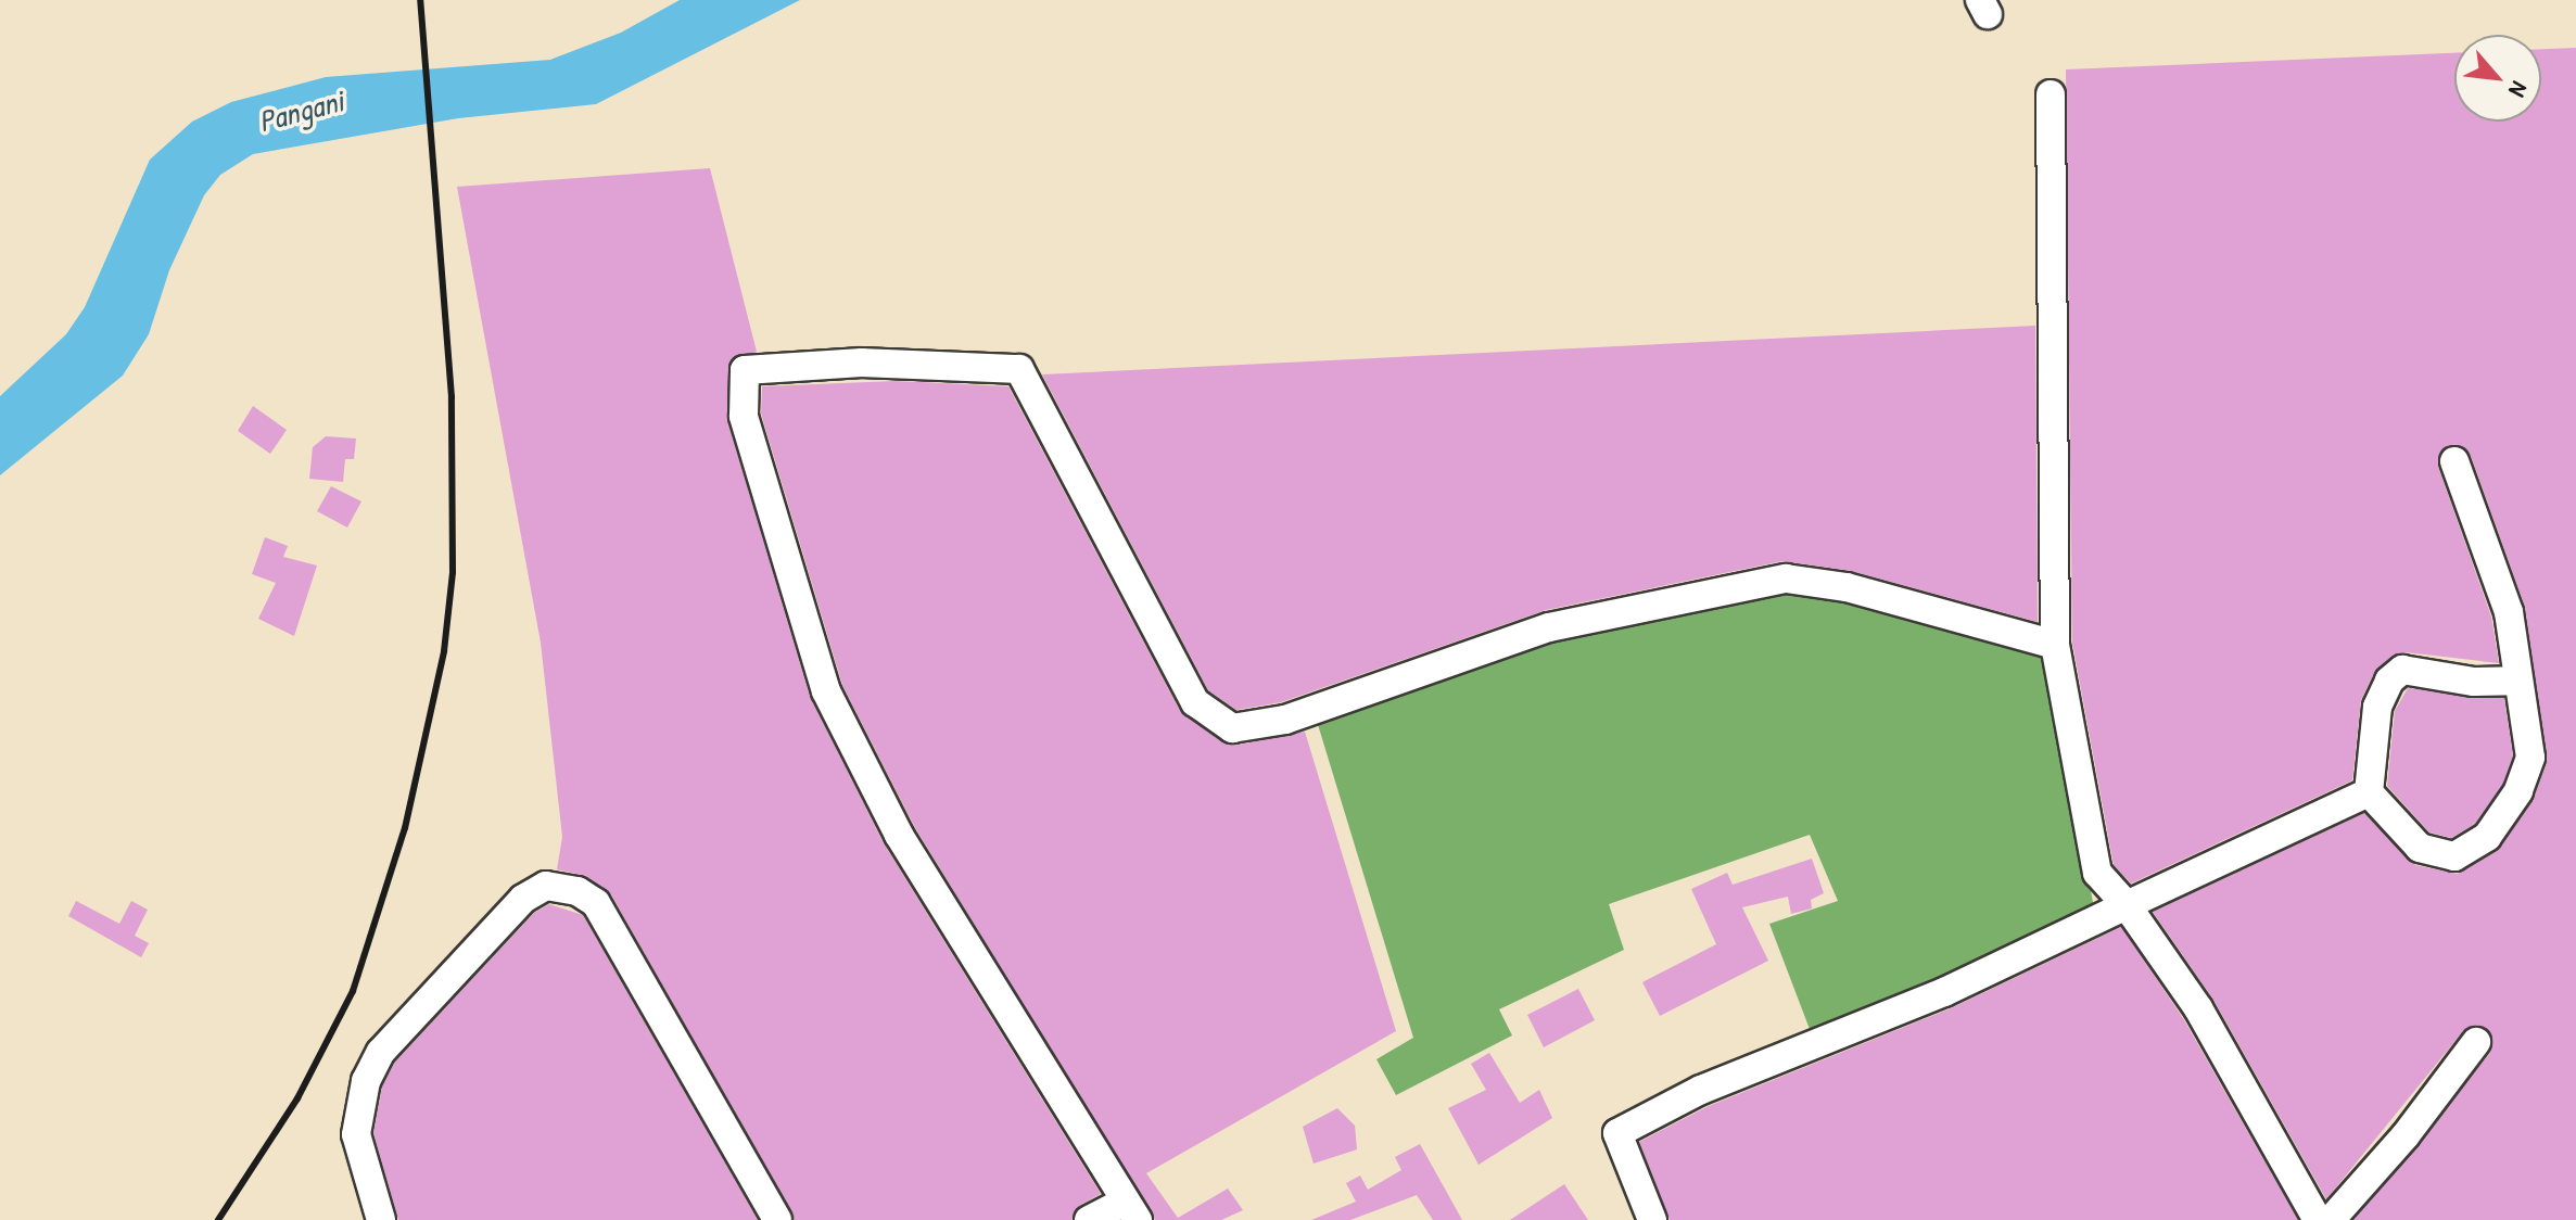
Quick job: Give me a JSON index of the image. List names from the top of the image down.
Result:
{
  "water": ["Pangani"],
  "north": "bottom right"
}
